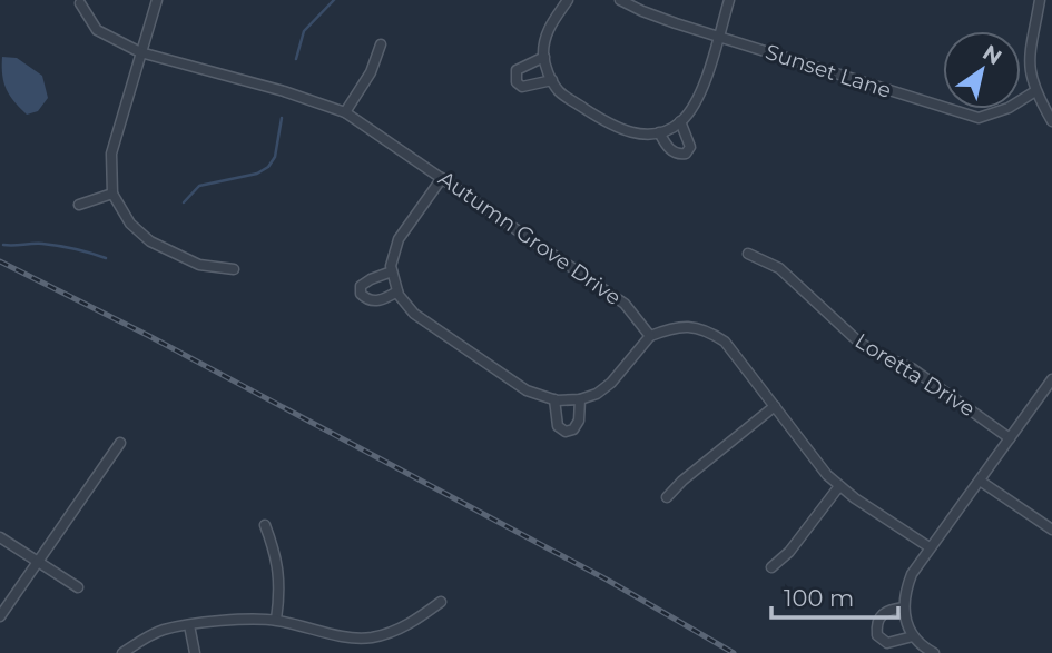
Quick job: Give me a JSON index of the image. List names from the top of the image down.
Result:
{
  "streets": {
    "street": ["Sunset Lane", "Autumn Grove Drive", "Loretta Drive"]
  },
  "scale_bar": "100 m",
  "north": "top right"
}
